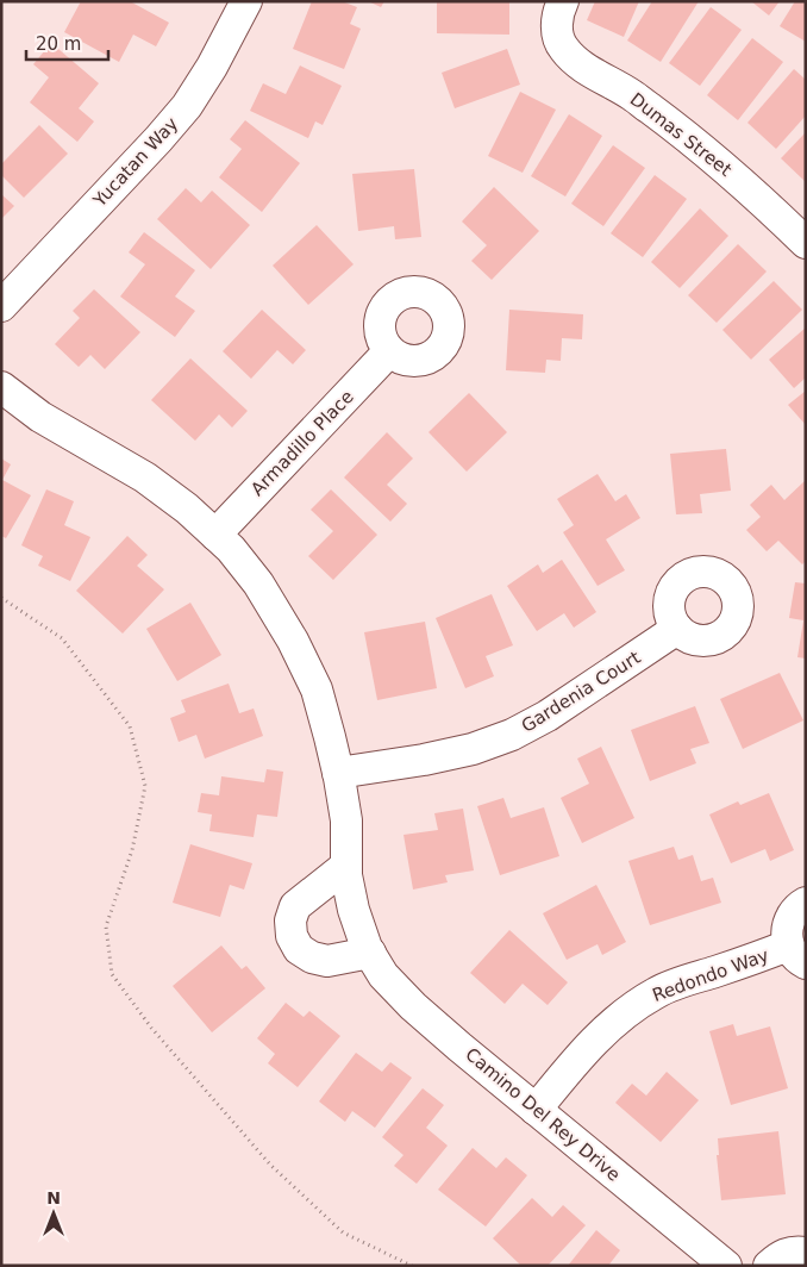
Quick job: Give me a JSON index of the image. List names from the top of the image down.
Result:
{
  "streets": {
    "street": [
      "Dumas Street",
      "Yucatan Way",
      "Armadillo Place",
      "Gardenia Court",
      "Redondo Way",
      "Camino Del Rey Drive"
    ]
  },
  "crossings": [
    ["Armadillo Place", "Camino Del Rey Drive"],
    ["Gardenia Court", "Camino Del Rey Drive"],
    ["Redondo Way", "Camino Del Rey Drive"]
  ],
  "scale_bar": "20 m",
  "north": "top"
}
